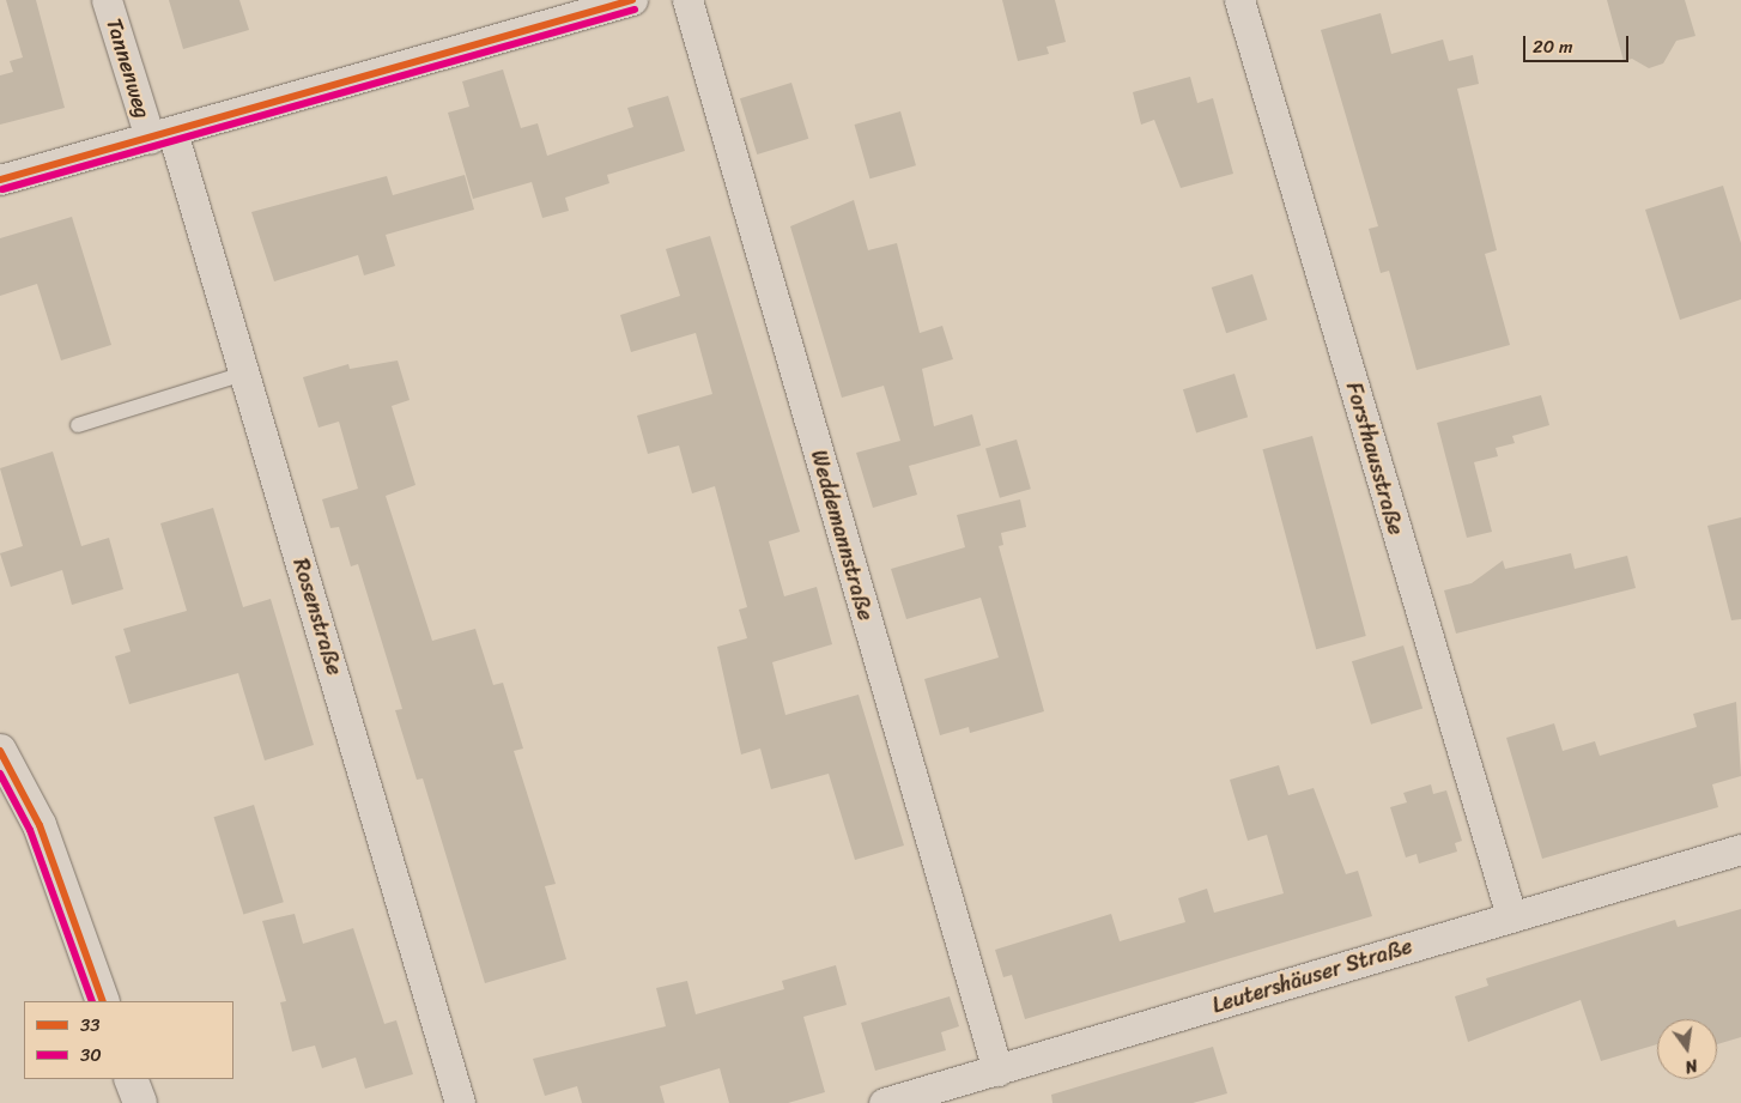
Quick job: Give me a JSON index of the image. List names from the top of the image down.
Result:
{
  "streets": {
    "street": [
      "Tannenweg",
      "Forsthausstraße",
      "Weddemannstraße",
      "Rosenstraße",
      "Leutershäuser Straße"
    ]
  },
  "crossings": [
    ["Tannenweg", "Rosenstraße"],
    ["Forsthausstraße", "Leutershäuser Straße"],
    ["Weddemannstraße", "Leutershäuser Straße"]
  ],
  "lines": ["transit line 33", "transit line 30"],
  "legend": ["33", "30"],
  "scale_bar": "20 m",
  "north": "bottom"
}
